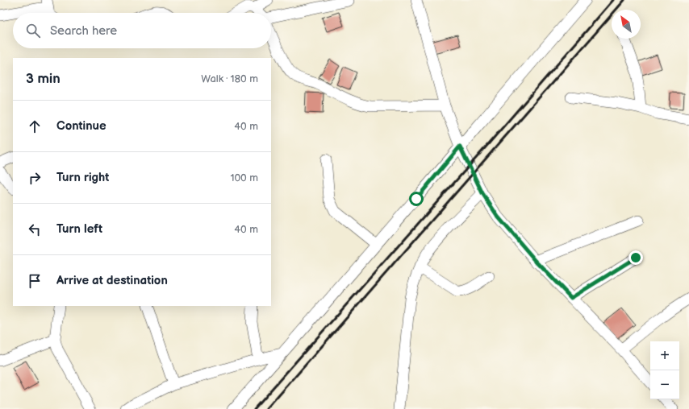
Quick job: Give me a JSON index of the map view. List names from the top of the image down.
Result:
{
  "north": "top left",
  "page": {
    "search": "Search here",
    "heading": ["3 min", "Walk · 180 m"],
    "list": [
      ["Continue", "40 m"],
      ["Turn right", "100 m"],
      ["Turn left", "40 m"],
      "Arrive at destination"
    ],
    "map_buttons": ["+", "−"]
  }
}
